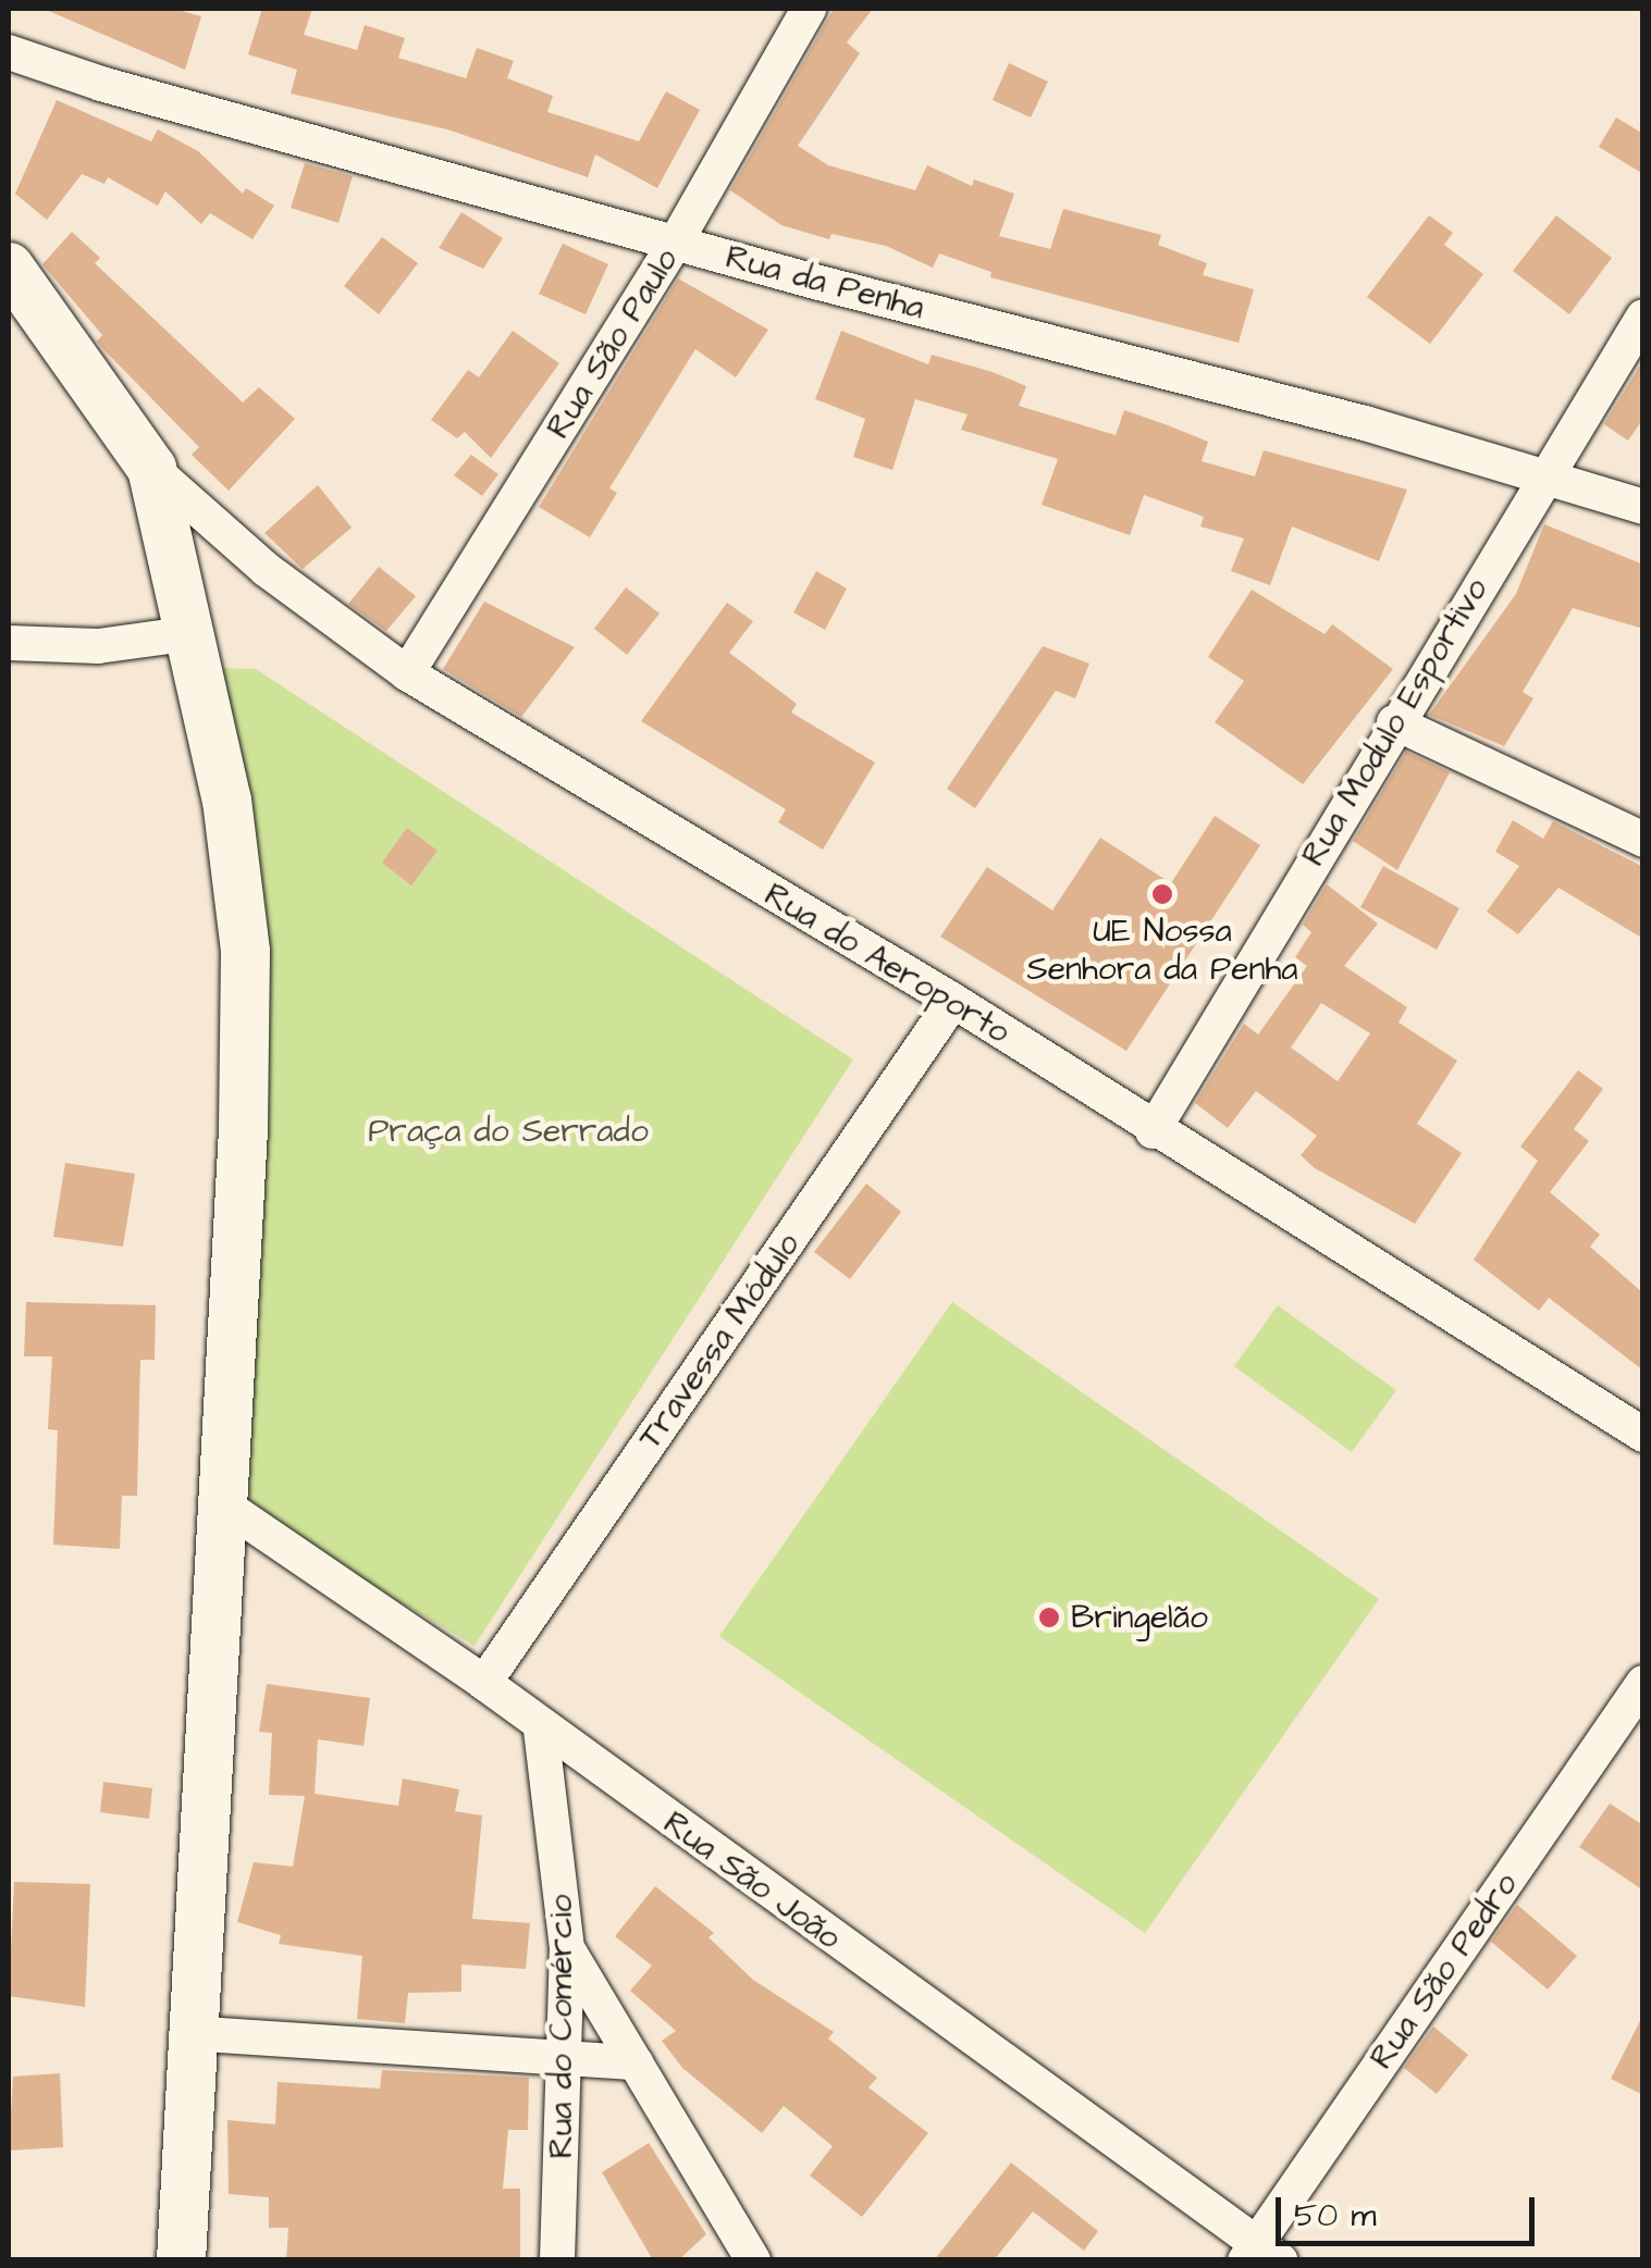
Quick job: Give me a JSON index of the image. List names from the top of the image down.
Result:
{
  "streets": {
    "street": [
      "Rua da Penha",
      "Rua São Paulo",
      "Rua Modulo Esportivo",
      "Rua do Aeroporto",
      "Travessa Módulo",
      "Rua São João",
      "Rua São Pedro",
      "Rua do Comércio"
    ]
  },
  "crossings": [
    ["Rua da Penha", "Rua São Paulo"],
    ["Rua da Penha", "Rua Modulo Esportivo"],
    ["Rua São Paulo", "Rua do Aeroporto"],
    ["Rua Modulo Esportivo", "Rua do Aeroporto"],
    ["Rua do Aeroporto", "Travessa Módulo"],
    ["Travessa Módulo", "Rua São João"],
    ["Rua São João", "Rua São Pedro"],
    ["Rua São João", "Rua do Comércio"]
  ],
  "parks": ["Praça do Serrado"],
  "places": ["UE Nossa Senhora da Penha", "Bringelão"],
  "scale_bar": "50 m"
}
